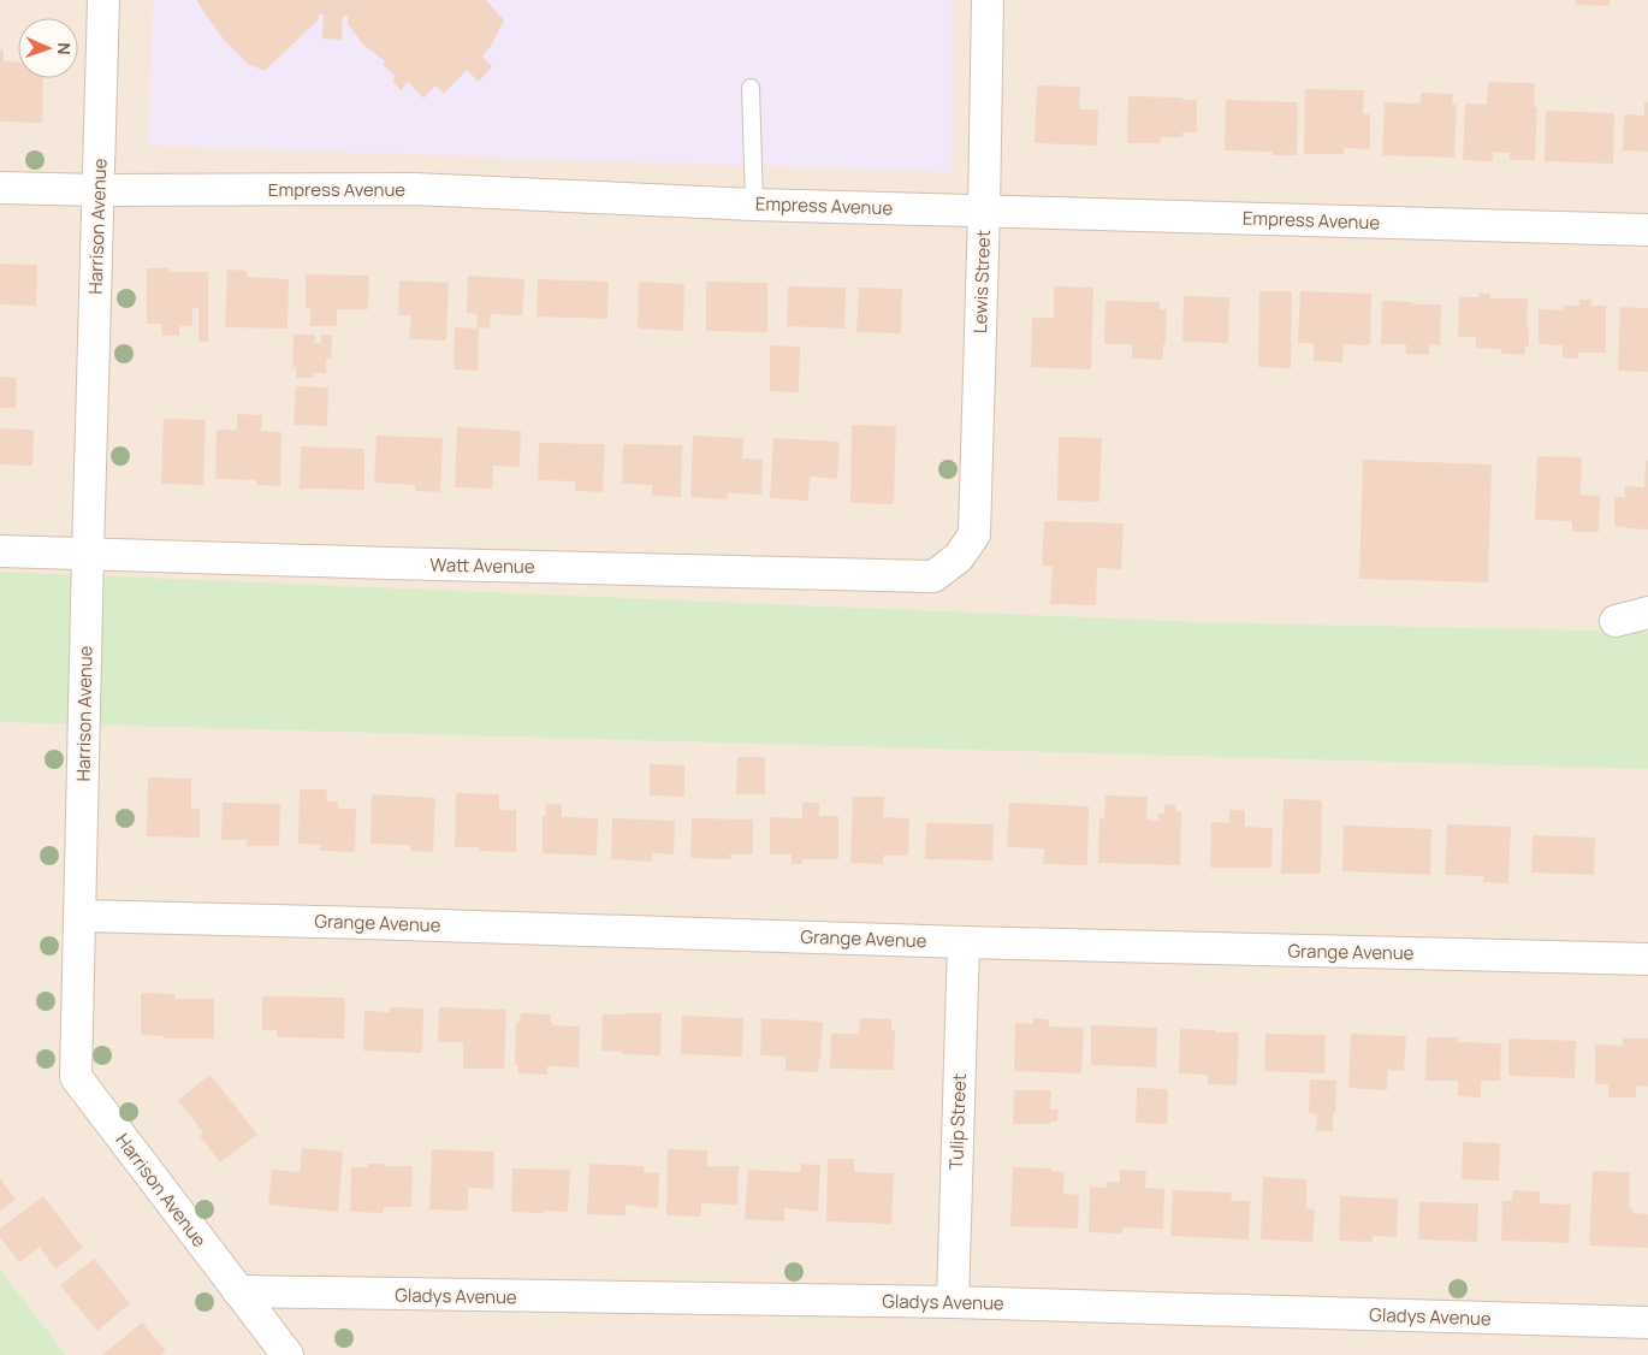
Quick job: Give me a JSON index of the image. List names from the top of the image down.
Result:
{
  "streets": {
    "street": [
      "Empress Avenue",
      "Harrison Avenue",
      "Lewis Street",
      "Watt Avenue",
      "Grange Avenue",
      "Tulip Street",
      "Gladys Avenue"
    ]
  },
  "crossings": [
    ["Empress Avenue", "Harrison Avenue"],
    ["Empress Avenue", "Lewis Street"],
    ["Harrison Avenue", "Watt Avenue"],
    ["Harrison Avenue", "Grange Avenue"],
    ["Harrison Avenue", "Gladys Avenue"],
    ["Lewis Street", "Watt Avenue"],
    ["Grange Avenue", "Tulip Street"],
    ["Tulip Street", "Gladys Avenue"]
  ],
  "north": "right"
}
